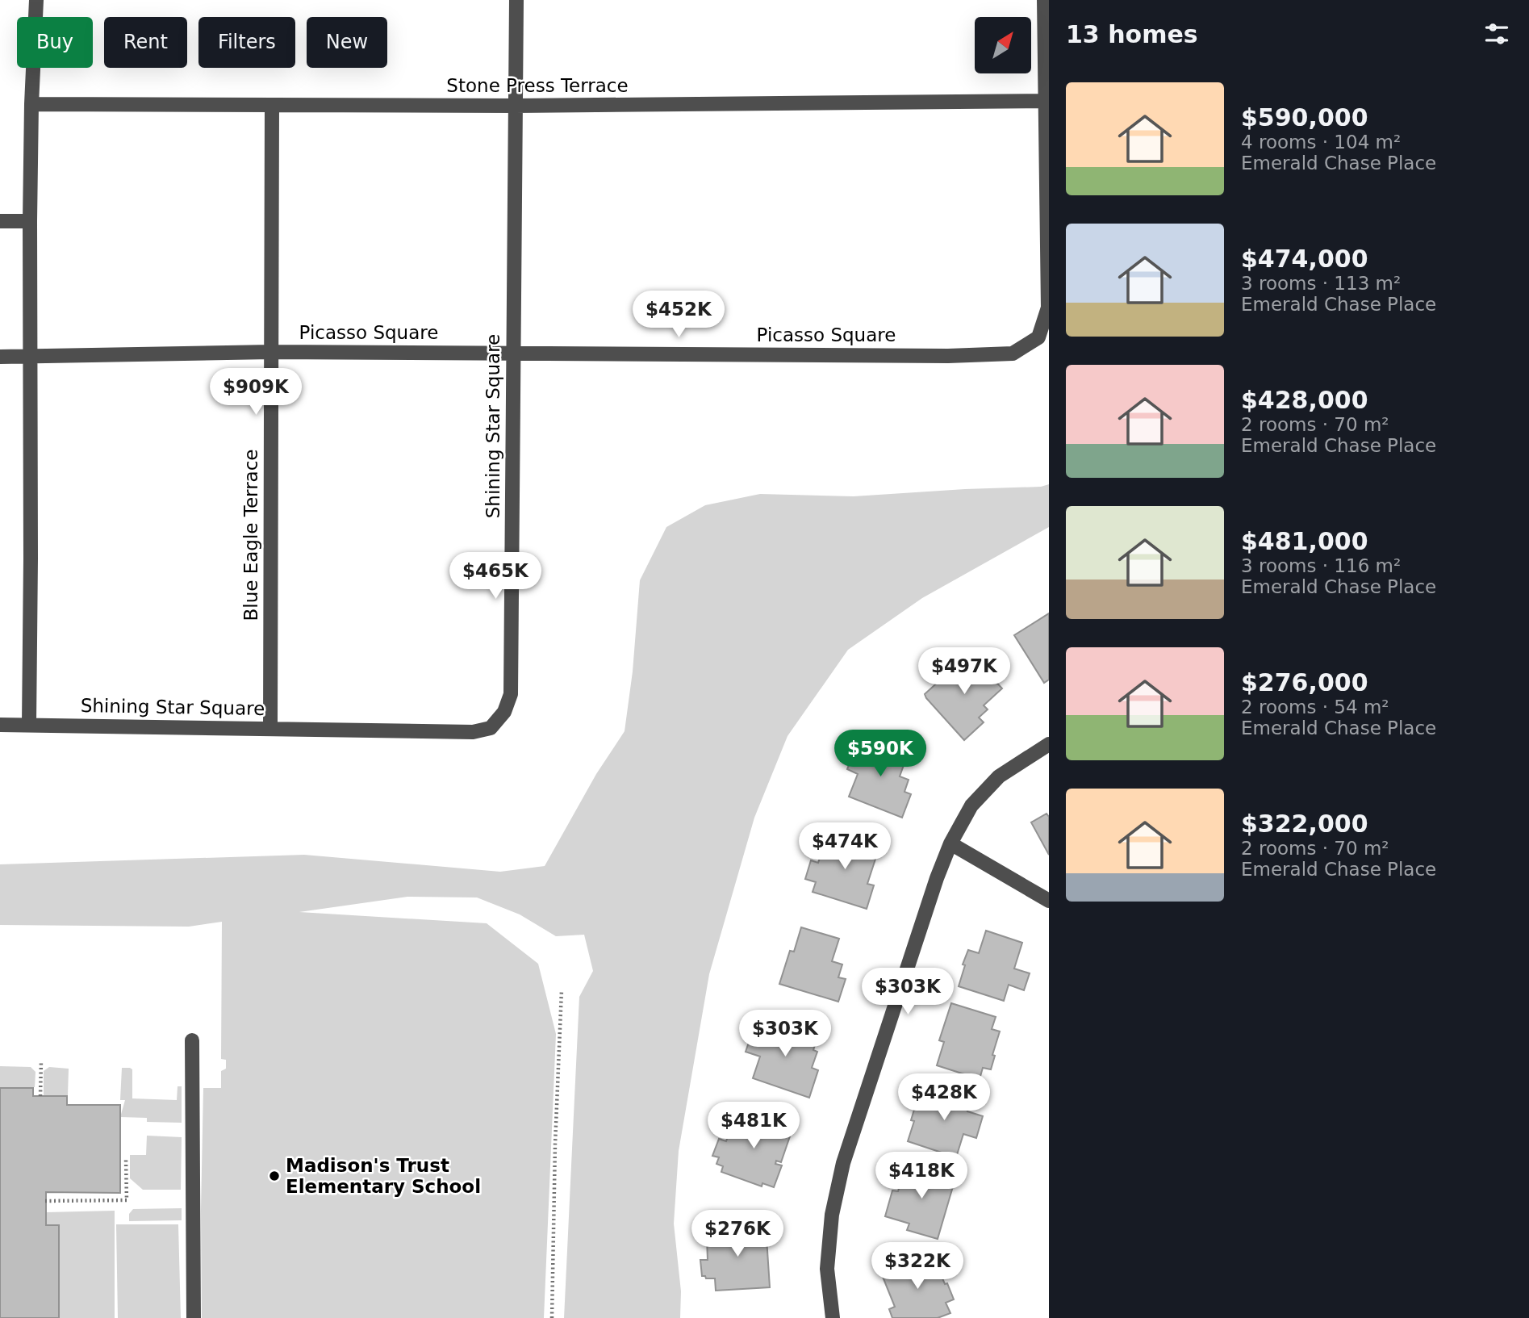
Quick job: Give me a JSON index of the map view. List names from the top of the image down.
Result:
{
  "streets": {
    "street": [
      "Stone Press Terrace",
      "Picasso Square",
      "Shining Star Square",
      "Blue Eagle Terrace"
    ]
  },
  "crossings": [
    ["Stone Press Terrace", "Picasso Square"],
    ["Stone Press Terrace", "Shining Star Square"],
    ["Stone Press Terrace", "Blue Eagle Terrace"],
    ["Picasso Square", "Shining Star Square"],
    ["Picasso Square", "Blue Eagle Terrace"],
    ["Shining Star Square", "Blue Eagle Terrace"]
  ],
  "places": ["Madison's Trust Elementary School"],
  "north": "top right",
  "page": {
    "heading": "13 homes",
    "chip": [
      "Buy",
      "Rent",
      "Filters",
      "New"
    ],
    "list": [
      {
        "name": "$590,000",
        "note": "4 rooms · 104 m² · Emerald Chase Place"
      },
      {
        "name": "$474,000",
        "note": "3 rooms · 113 m² · Emerald Chase Place"
      },
      {
        "name": "$428,000",
        "note": "2 rooms · 70 m² · Emerald Chase Place"
      },
      {
        "name": "$481,000",
        "note": "3 rooms · 116 m² · Emerald Chase Place"
      },
      {
        "name": "$276,000",
        "note": "2 rooms · 54 m² · Emerald Chase Place"
      },
      {
        "name": "$322,000",
        "note": "2 rooms · 70 m² · Emerald Chase Place"
      }
    ],
    "price": [
      "$452K",
      "$909K",
      "$465K",
      "$497K",
      "$590K",
      "$474K",
      "$303K",
      "$303K",
      "$428K",
      "$481K",
      "$418K",
      "$276K",
      "$322K"
    ]
  }
}
